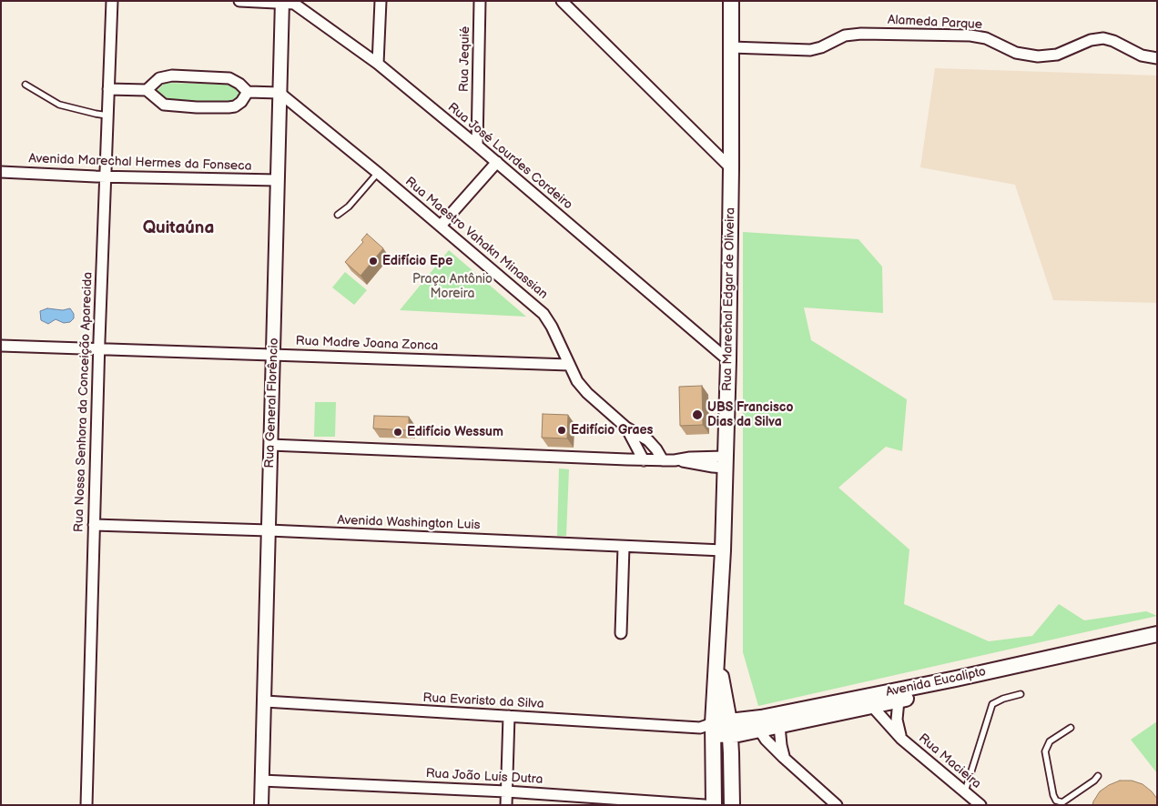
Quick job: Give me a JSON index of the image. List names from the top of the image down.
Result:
{
  "streets": {
    "main road": ["Rua Marechal Edgar de Oliveira", "Avenida Eucalipto"],
    "street": [
      "Alameda Parque",
      "Rua Jequié",
      "Rua José Lourdes Cordeiro",
      "Avenida Marechal Hermes da Fonseca",
      "Rua Maestro Vahakn Minassian",
      "Rua Madre Joana Zonca",
      "Rua Nossa Senhora da Conceição Aparecida",
      "Rua General Florêncio",
      "Avenida Washington Luis",
      "Rua Evaristo da Silva",
      "Rua Macieira",
      "Rua João Luis Dutra"
    ]
  },
  "crossings": [
    ["Alameda Parque", "Rua Marechal Edgar de Oliveira"],
    ["Rua Jequié", "Rua José Lourdes Cordeiro"],
    ["Rua José Lourdes Cordeiro", "Rua Marechal Edgar de Oliveira"],
    ["Rua José Lourdes Cordeiro", "Rua General Florêncio"],
    ["Avenida Marechal Hermes da Fonseca", "Rua Nossa Senhora da Conceição Aparecida"],
    ["Avenida Marechal Hermes da Fonseca", "Rua General Florêncio"],
    ["Rua Maestro Vahakn Minassian", "Rua Madre Joana Zonca"],
    ["Rua Maestro Vahakn Minassian", "Rua General Florêncio"],
    ["Rua Marechal Edgar de Oliveira", "Avenida Washington Luis"],
    ["Rua Marechal Edgar de Oliveira", "Avenida Eucalipto"],
    ["Rua Marechal Edgar de Oliveira", "Rua Evaristo da Silva"],
    ["Rua Madre Joana Zonca", "Rua Nossa Senhora da Conceição Aparecida"],
    ["Rua Madre Joana Zonca", "Rua General Florêncio"],
    ["Rua Nossa Senhora da Conceição Aparecida", "Avenida Washington Luis"],
    ["Rua General Florêncio", "Avenida Washington Luis"],
    ["Rua General Florêncio", "Rua Evaristo da Silva"],
    ["Rua General Florêncio", "Rua João Luis Dutra"],
    ["Avenida Eucalipto", "Rua Evaristo da Silva"],
    ["Avenida Eucalipto", "Rua Macieira"]
  ],
  "districts": ["Quitaúna"],
  "parks": ["Praça Antônio Moreira"],
  "places": [
    "Edifício Epe",
    "UBS Francisco Dias da Silva",
    "Edifício Graes",
    "Edifício Wessum"
  ]
}
